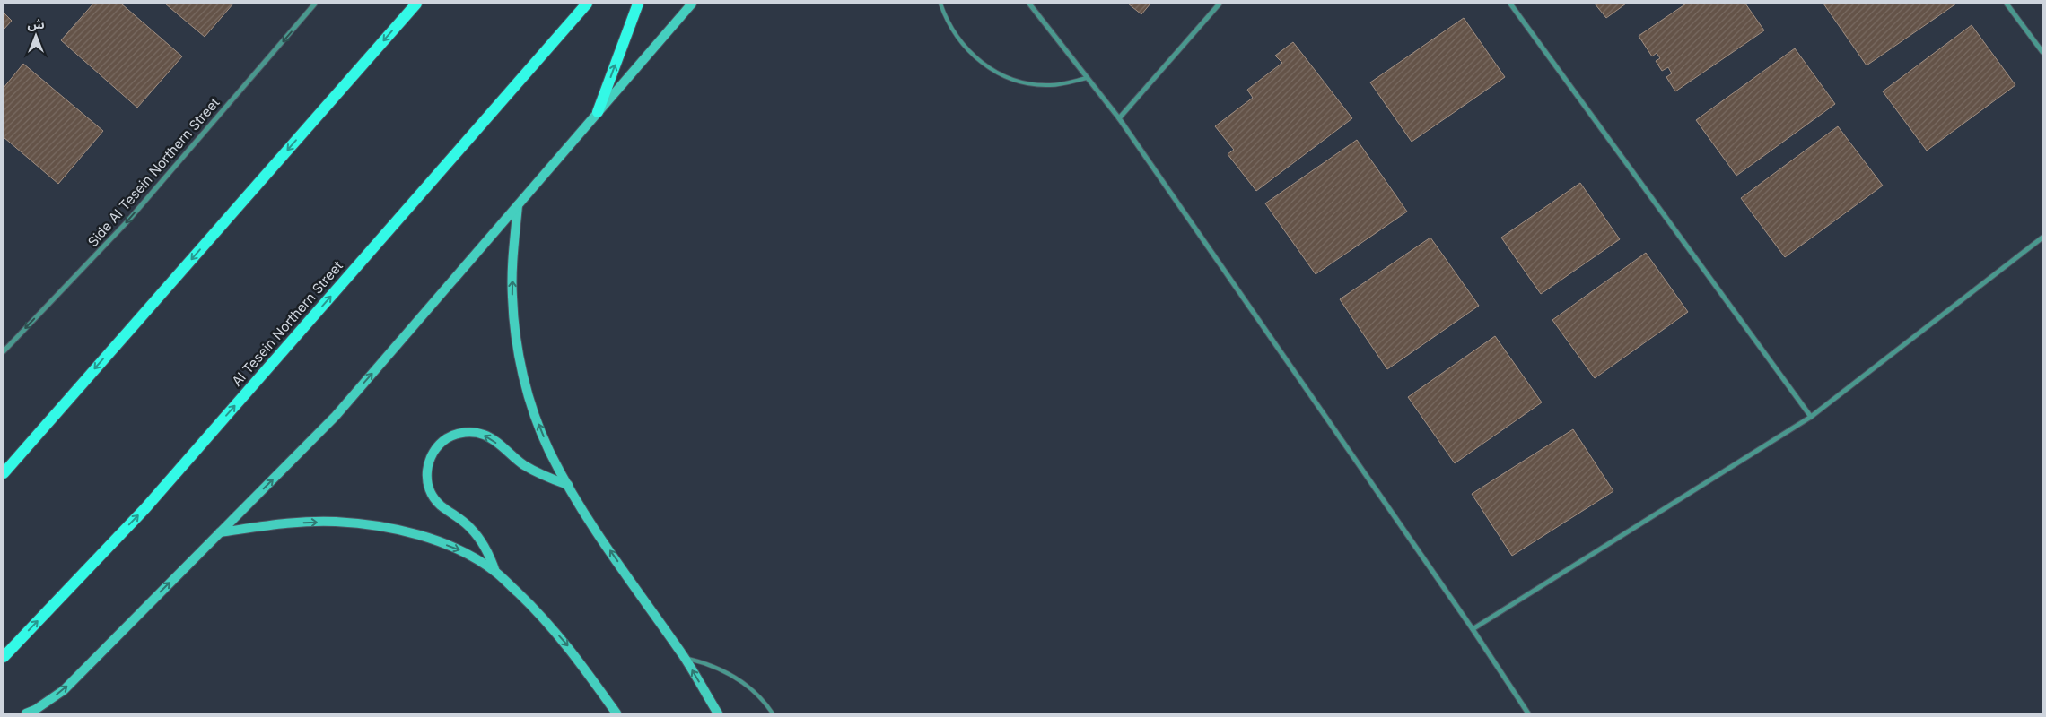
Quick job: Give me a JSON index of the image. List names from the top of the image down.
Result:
{
  "streets": {
    "main road": ["Al Tesein Northern Street"],
    "street": ["Side Al Tesein Northern Street"]
  },
  "one_way": ["Side Al Tesein Northern Street", "Al Tesein Northern Street"],
  "north": "top"
}
